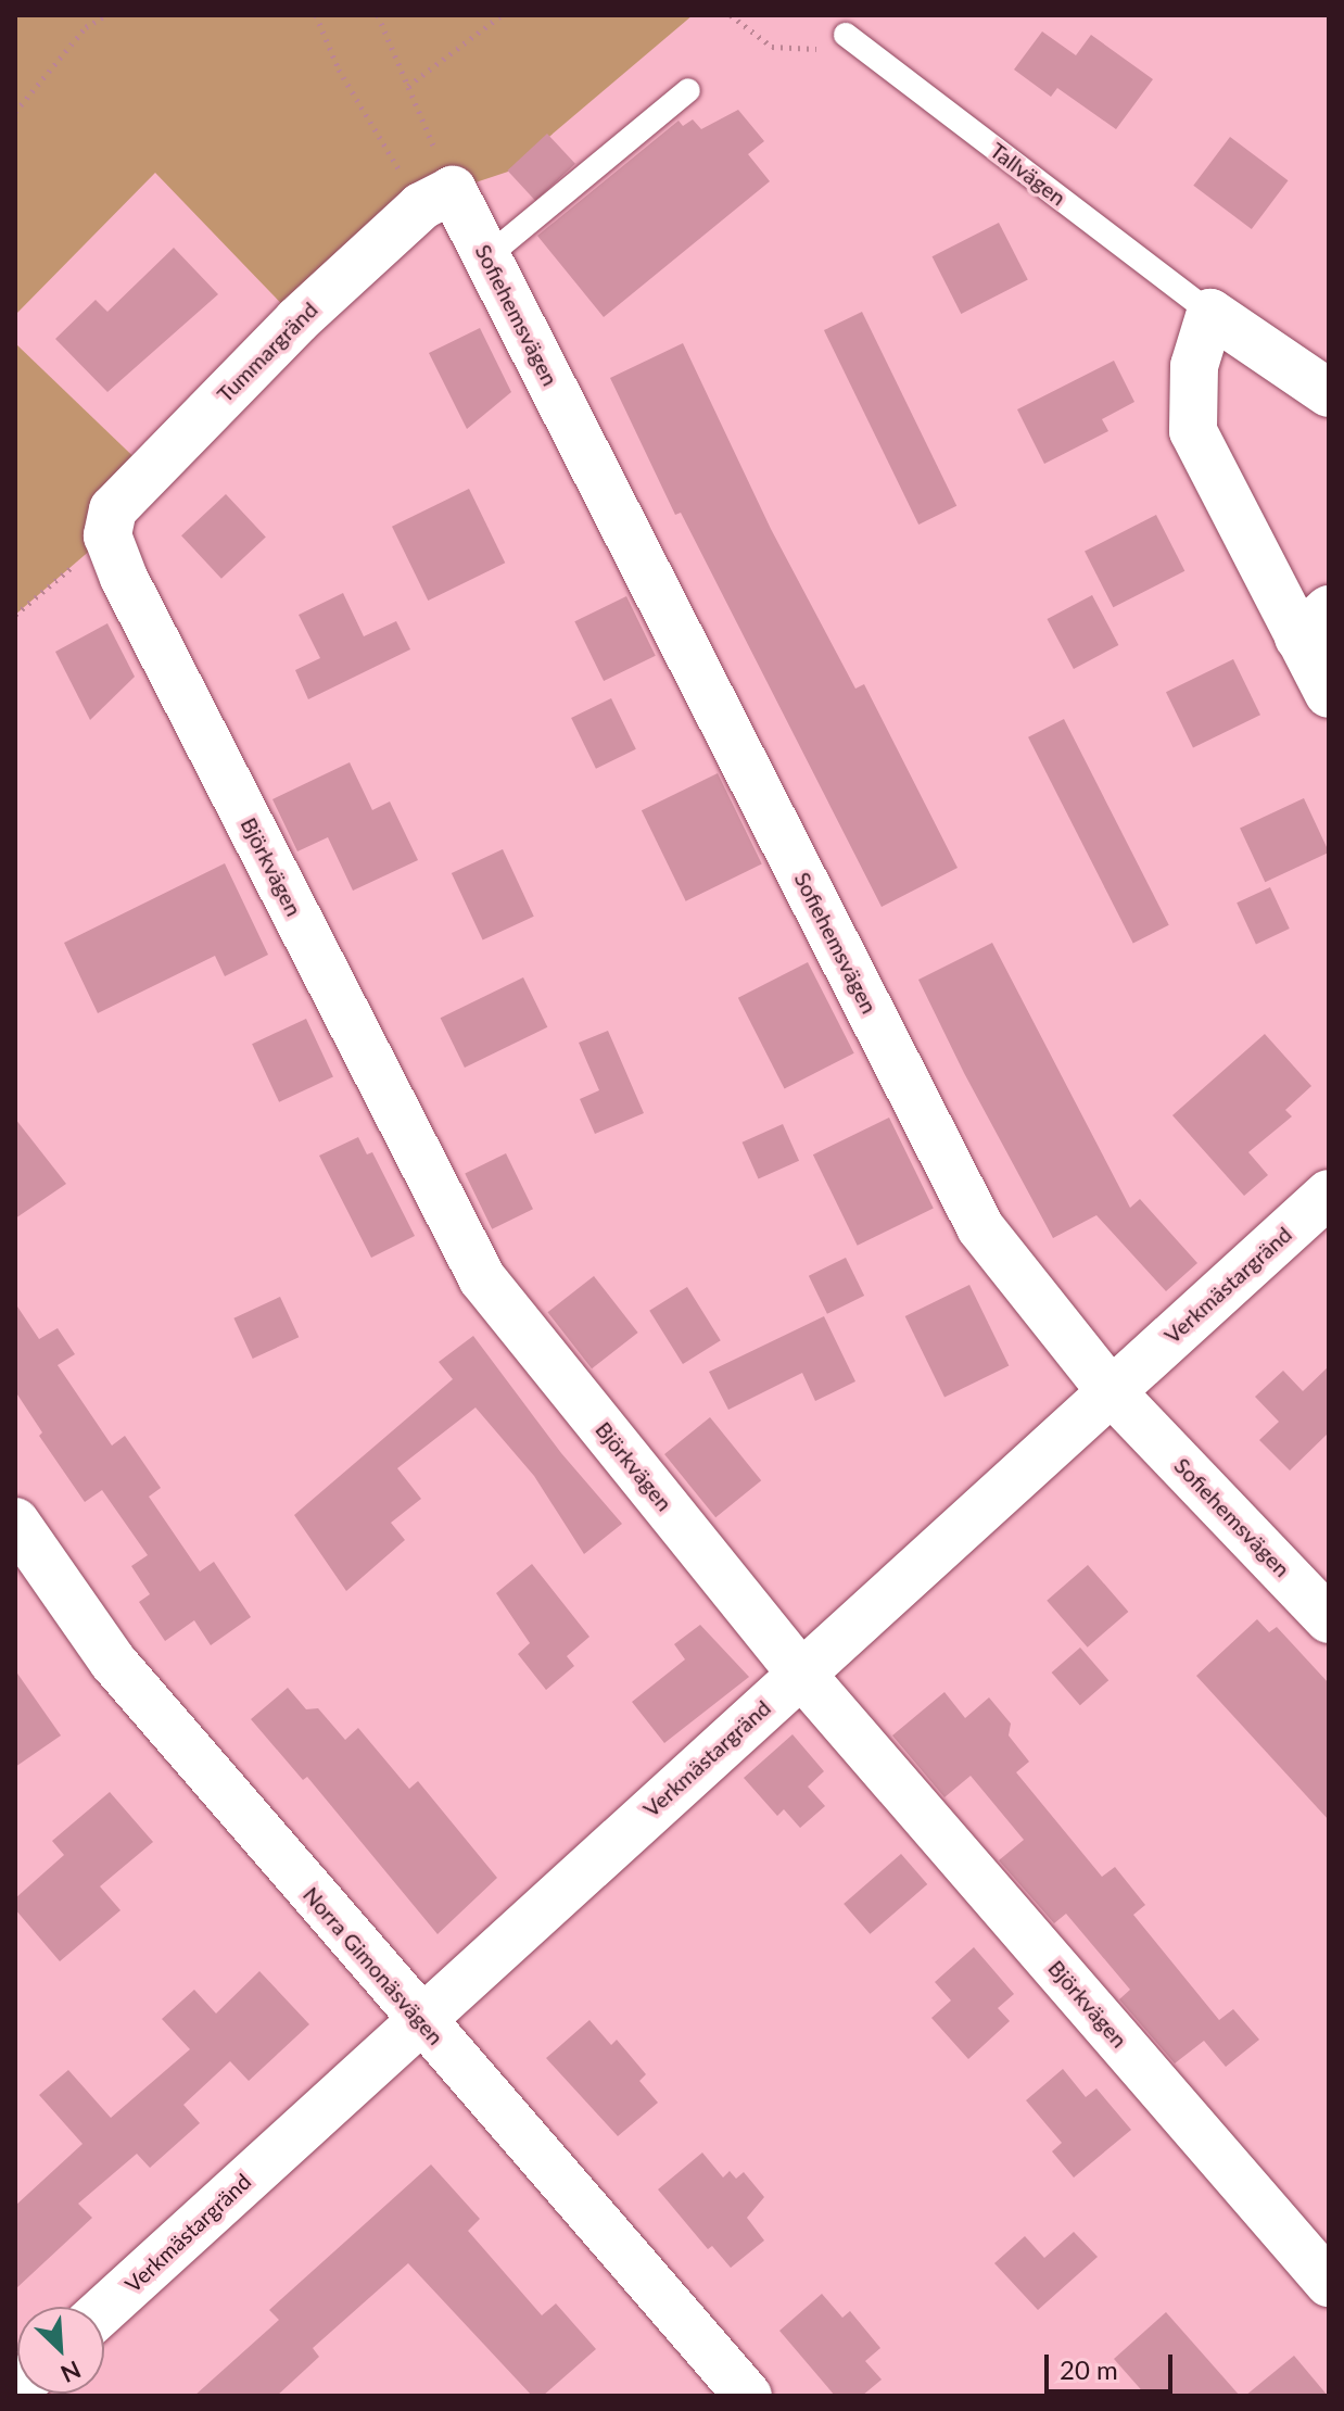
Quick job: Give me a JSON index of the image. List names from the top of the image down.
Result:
{
  "streets": {
    "street": [
      "Tallvägen",
      "Sofiehemsvägen",
      "Tummargränd",
      "Björkvägen",
      "Verkmästargränd",
      "Norra Gimonäsvägen"
    ]
  },
  "crossings": [
    ["Sofiehemsvägen", "Tummargränd"],
    ["Sofiehemsvägen", "Verkmästargränd"],
    ["Tummargränd", "Björkvägen"],
    ["Björkvägen", "Verkmästargränd"],
    ["Verkmästargränd", "Norra Gimonäsvägen"]
  ],
  "scale_bar": "20 m",
  "north": "bottom right"
}
